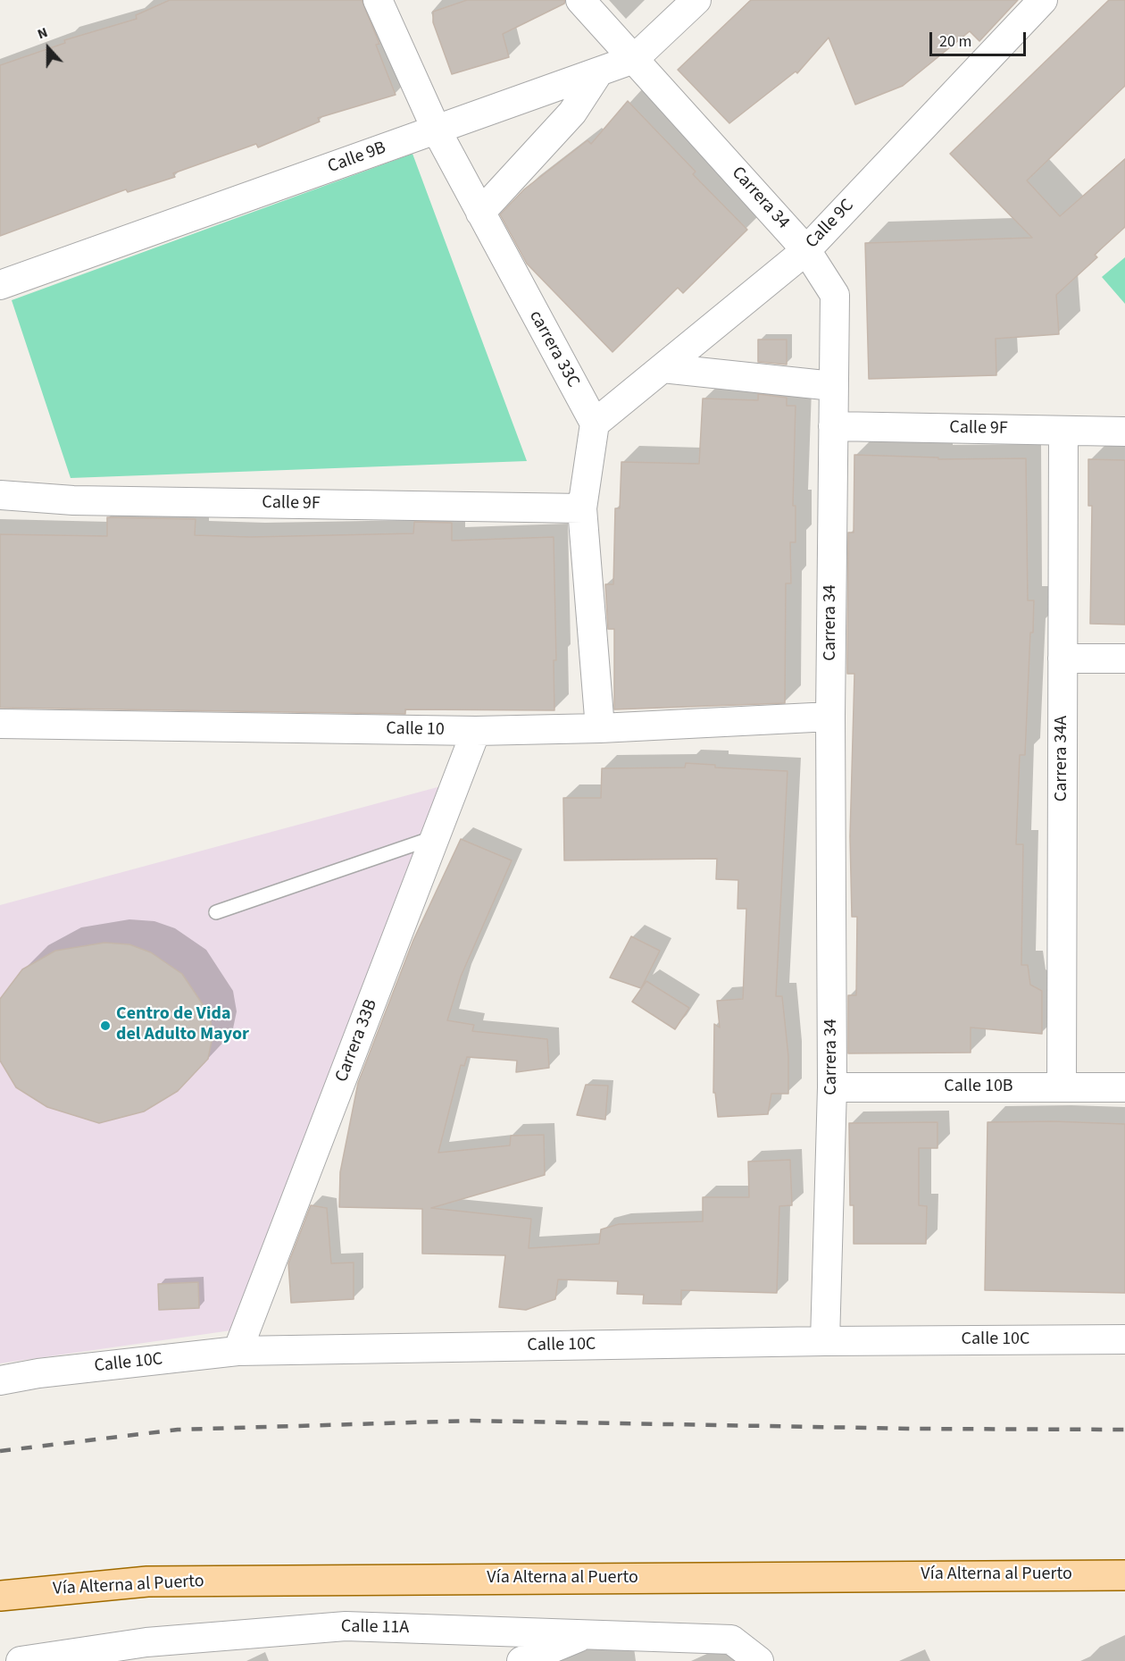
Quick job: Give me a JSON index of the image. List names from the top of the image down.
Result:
{
  "streets": {
    "main road": ["Vía Alterna al Puerto"],
    "street": [
      "Calle 9B",
      "Carrera 34",
      "Calle 9C",
      "carrera 33C",
      "Calle 9F",
      "Calle 10",
      "Carrera 34A",
      "Carrera 33B",
      "Calle 10B",
      "Calle 10C",
      "Calle 11A"
    ]
  },
  "crossings": [
    ["Calle 9B", "Carrera 34"],
    ["Calle 9B", "carrera 33C"],
    ["Carrera 34", "Calle 9C"],
    ["Carrera 34", "Calle 9F"],
    ["Carrera 34", "Calle 10"],
    ["Carrera 34", "Calle 10B"],
    ["Carrera 34", "Calle 10C"],
    ["Calle 9C", "carrera 33C"],
    ["Calle 9F", "Carrera 34A"],
    ["Calle 10", "Carrera 33B"],
    ["Carrera 34A", "Calle 10B"],
    ["Carrera 33B", "Calle 10C"]
  ],
  "places": ["Centro de Vida del Adulto Mayor"],
  "scale_bar": "20 m",
  "north": "top"
}
